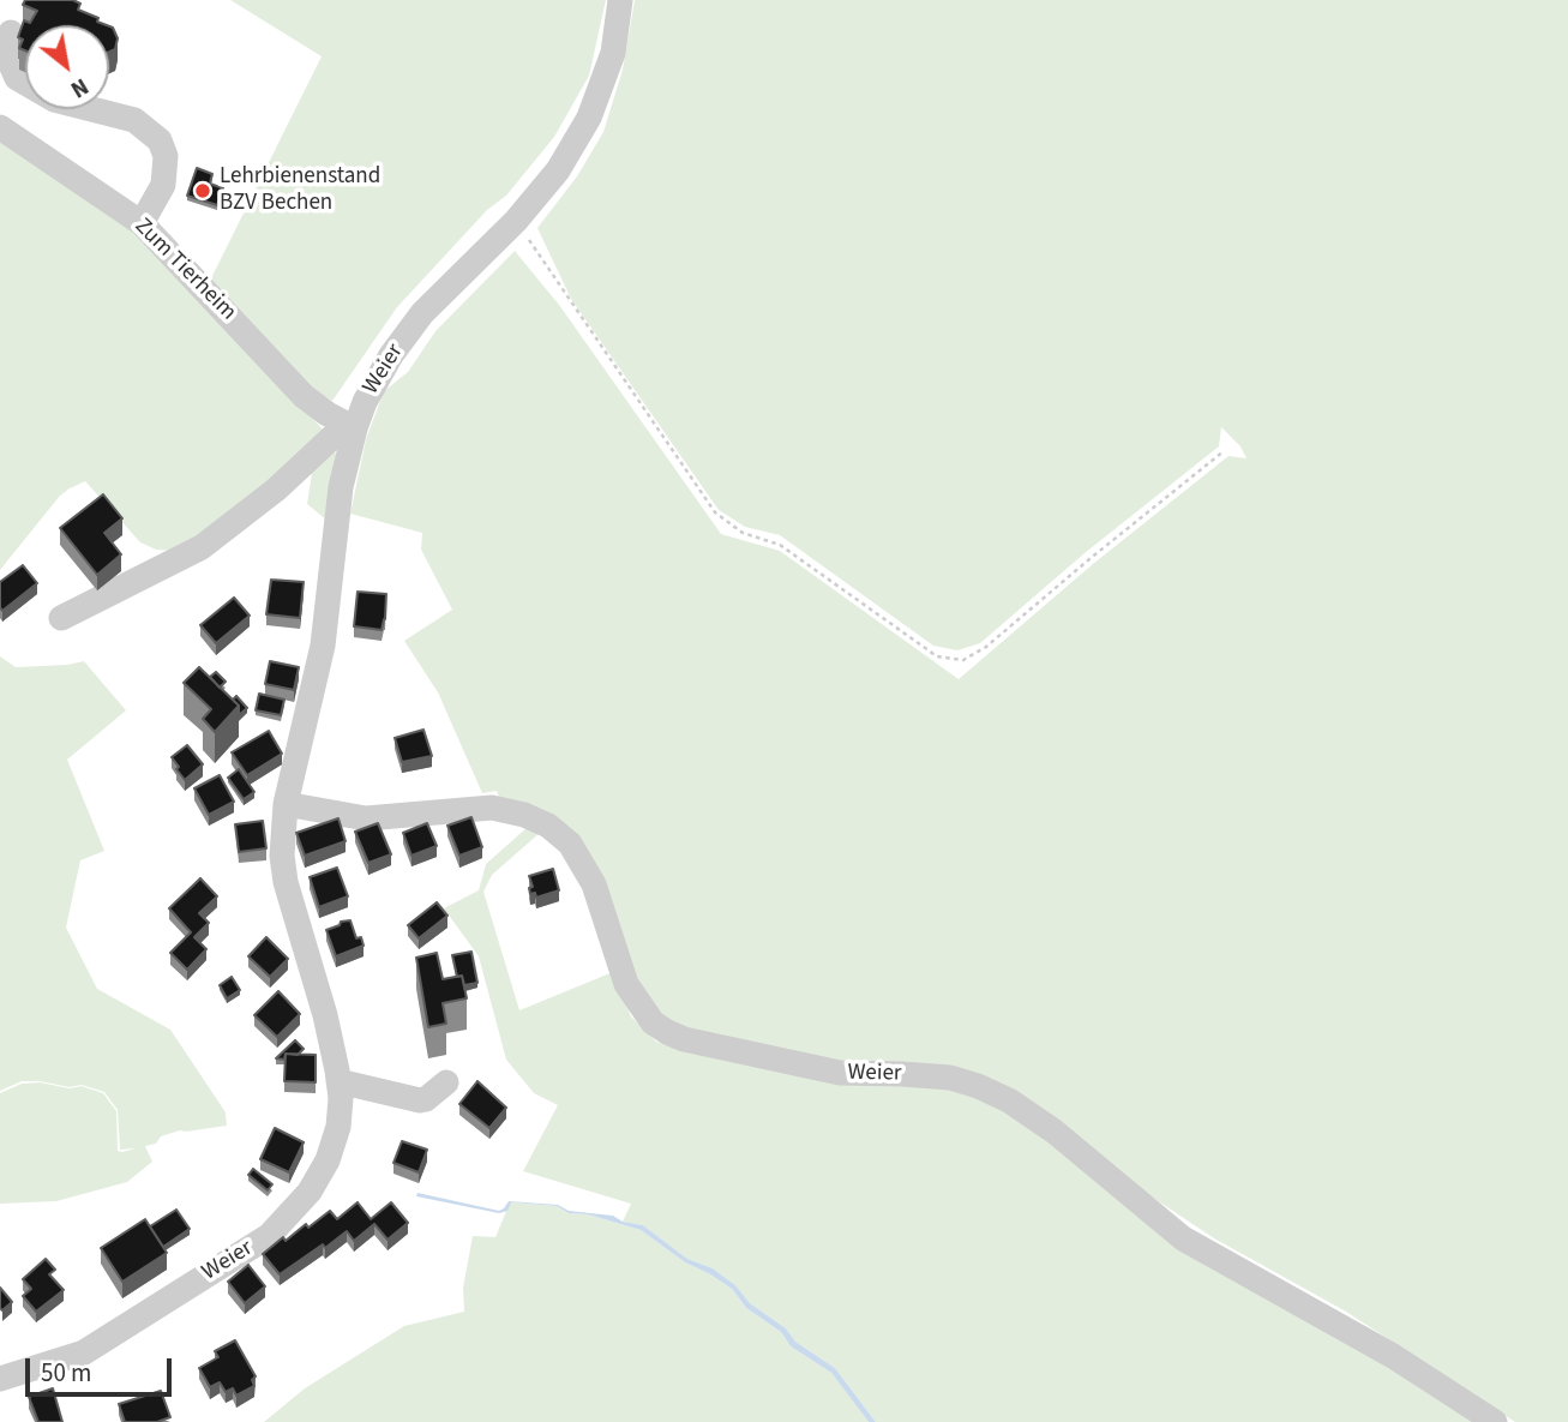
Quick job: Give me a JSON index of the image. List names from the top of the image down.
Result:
{
  "streets": {
    "street": ["Zum Tierheim", "Weier"]
  },
  "crossings": [
    ["Zum Tierheim", "Weier"]
  ],
  "places": ["Lehrbienenstand BZV Bechen"],
  "scale_bar": "50 m",
  "north": "bottom right"
}
